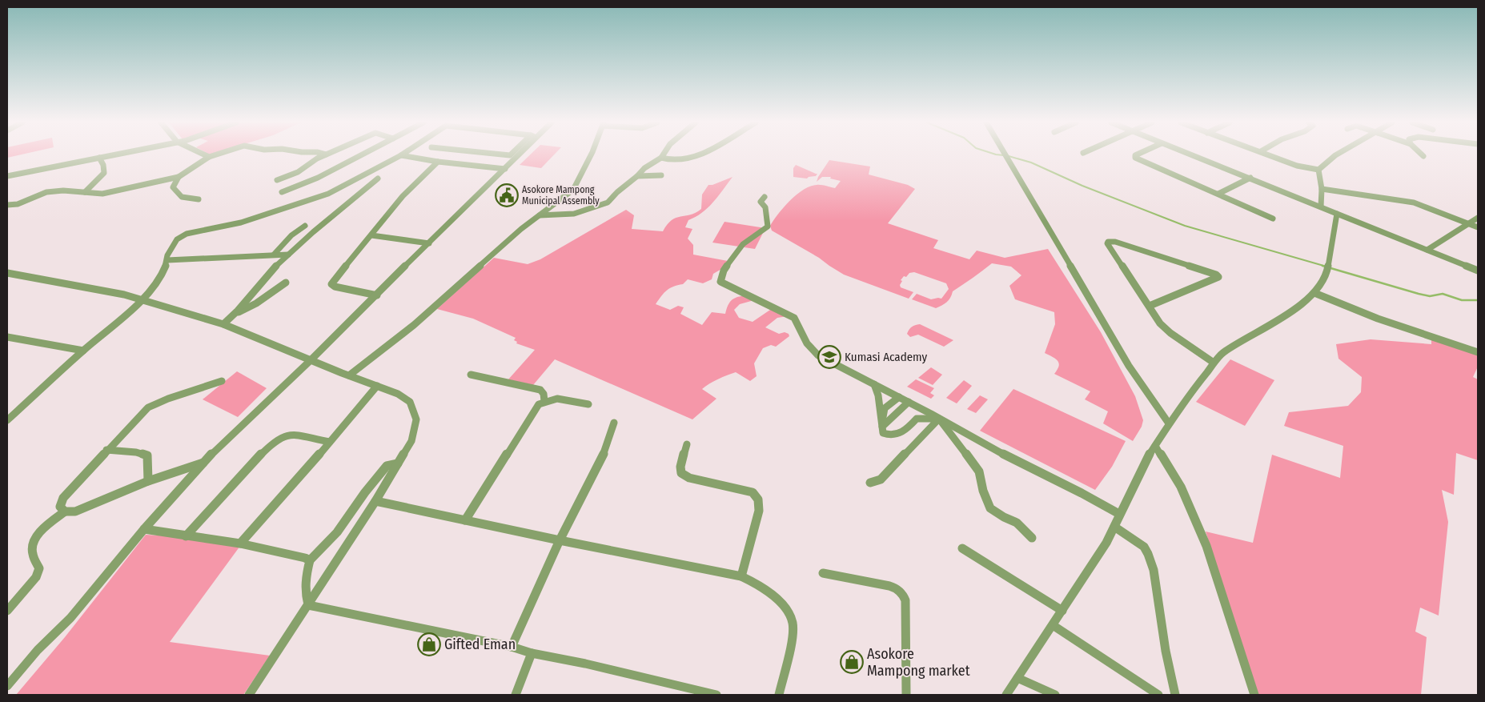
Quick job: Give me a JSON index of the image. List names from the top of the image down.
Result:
{
  "places": {
    "public building": ["Asokore Mampong Municipal Assembly"],
    "school or university": ["Kumasi Academy"],
    "shop": ["Gifted Eman", "Asokore Mampong market"]
  }
}
